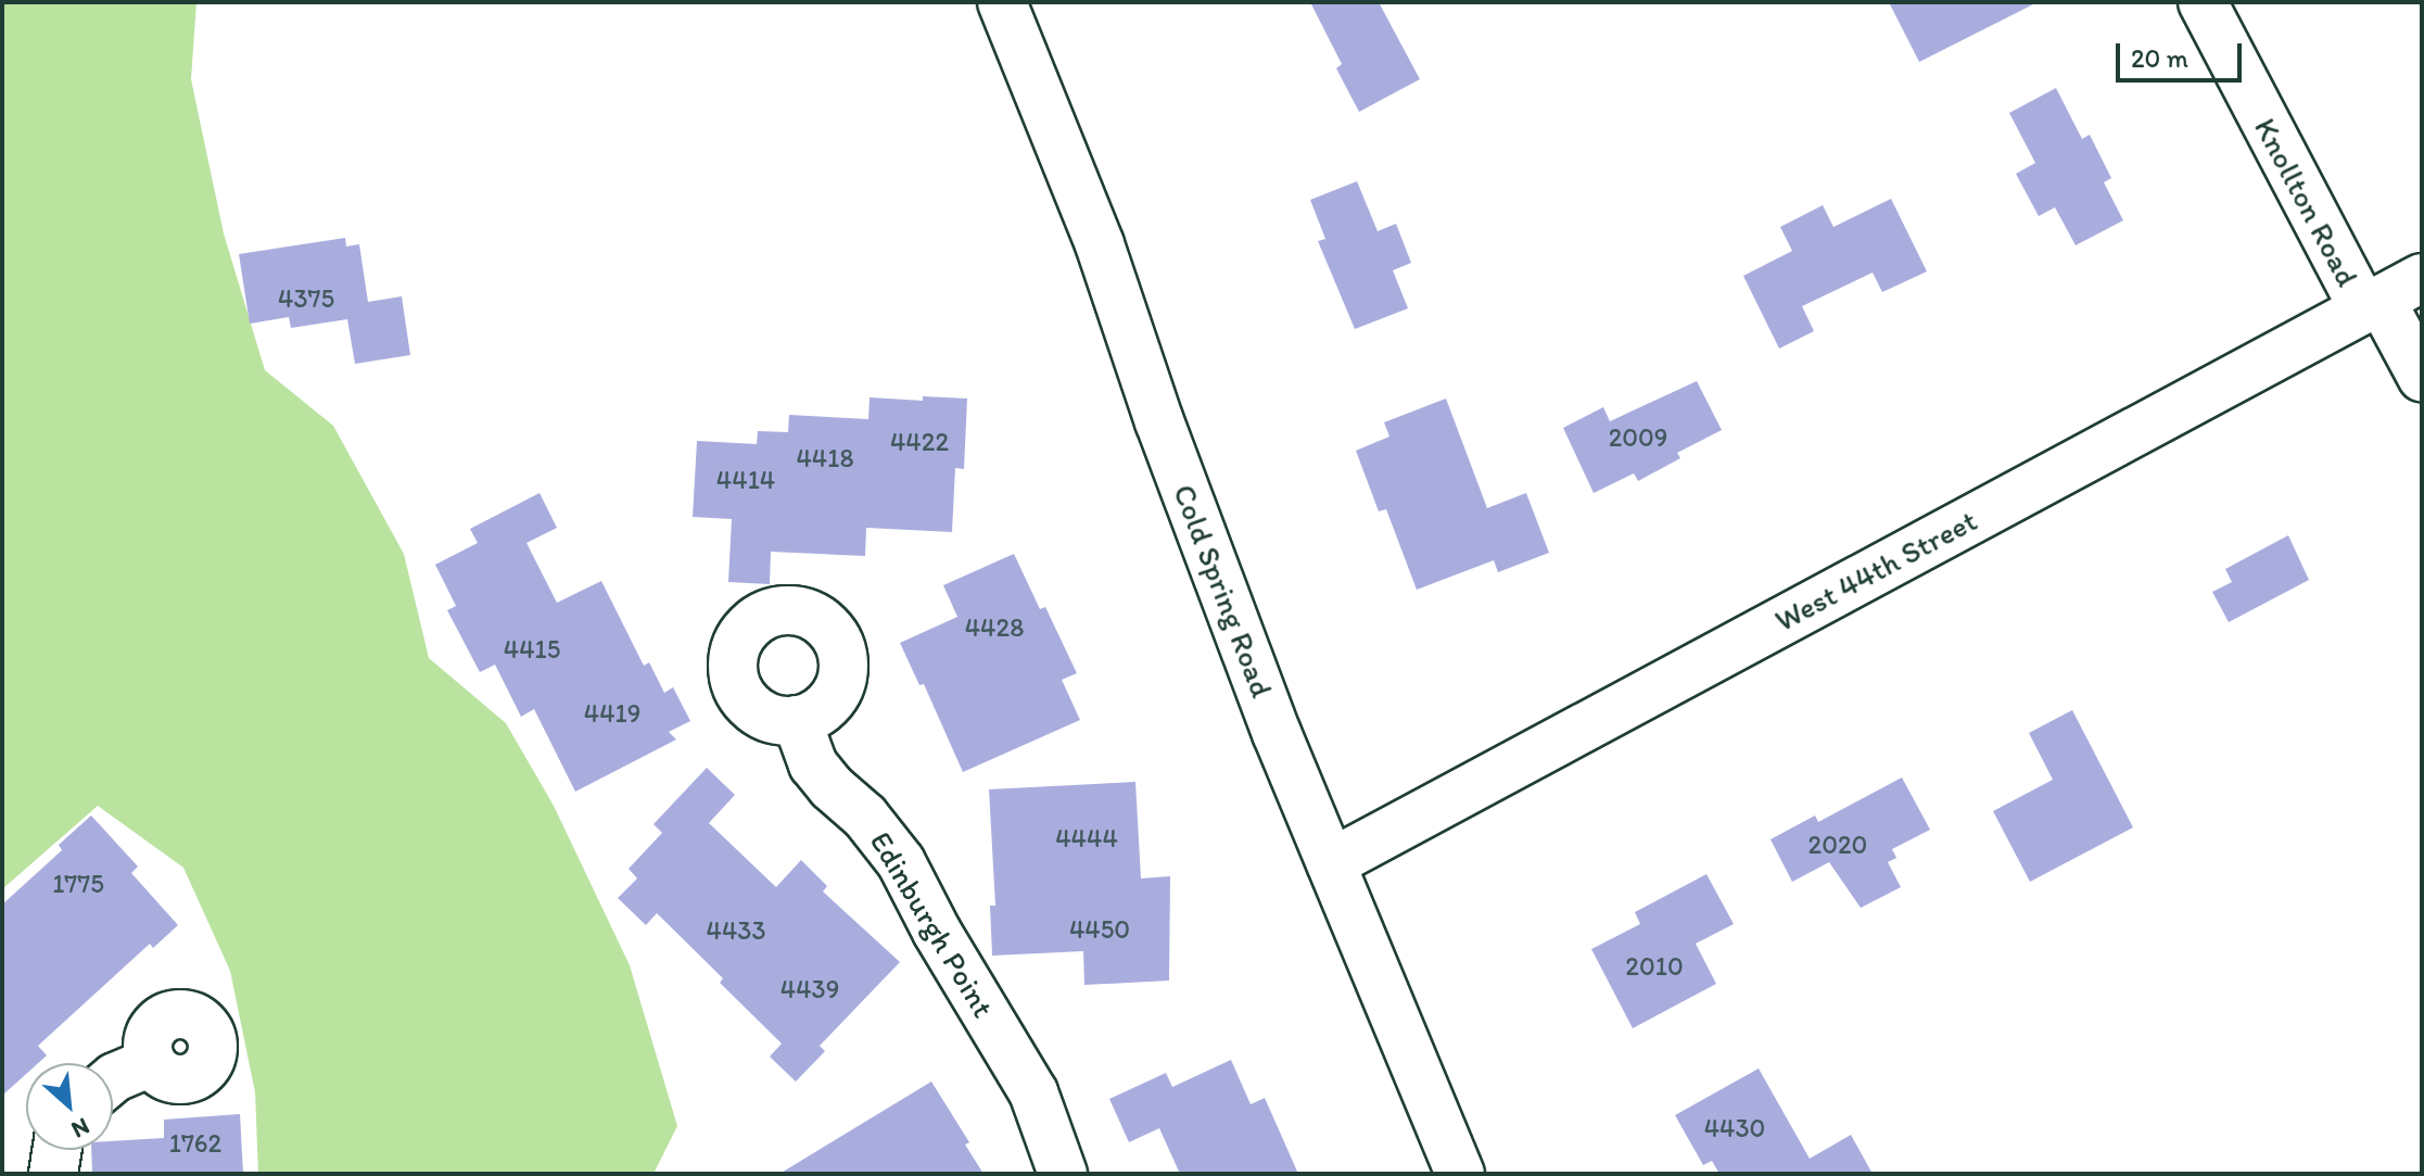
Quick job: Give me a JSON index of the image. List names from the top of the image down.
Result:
{
  "streets": {
    "street": [
      "Knollton Road",
      "West 44th Street",
      "Cold Spring Road",
      "Edinburgh Point"
    ]
  },
  "crossings": [
    ["Knollton Road", "West 44th Street"],
    ["West 44th Street", "Cold Spring Road"]
  ],
  "house_numbers": [
    "4375",
    "2009",
    "4422",
    "4418",
    "4414",
    "4428",
    "4415",
    "4419",
    "4444",
    "2020",
    "1775",
    "4450",
    "4433",
    "2010",
    "4439",
    "4430",
    "1762"
  ],
  "scale_bar": "20 m",
  "north": "bottom right"
}
